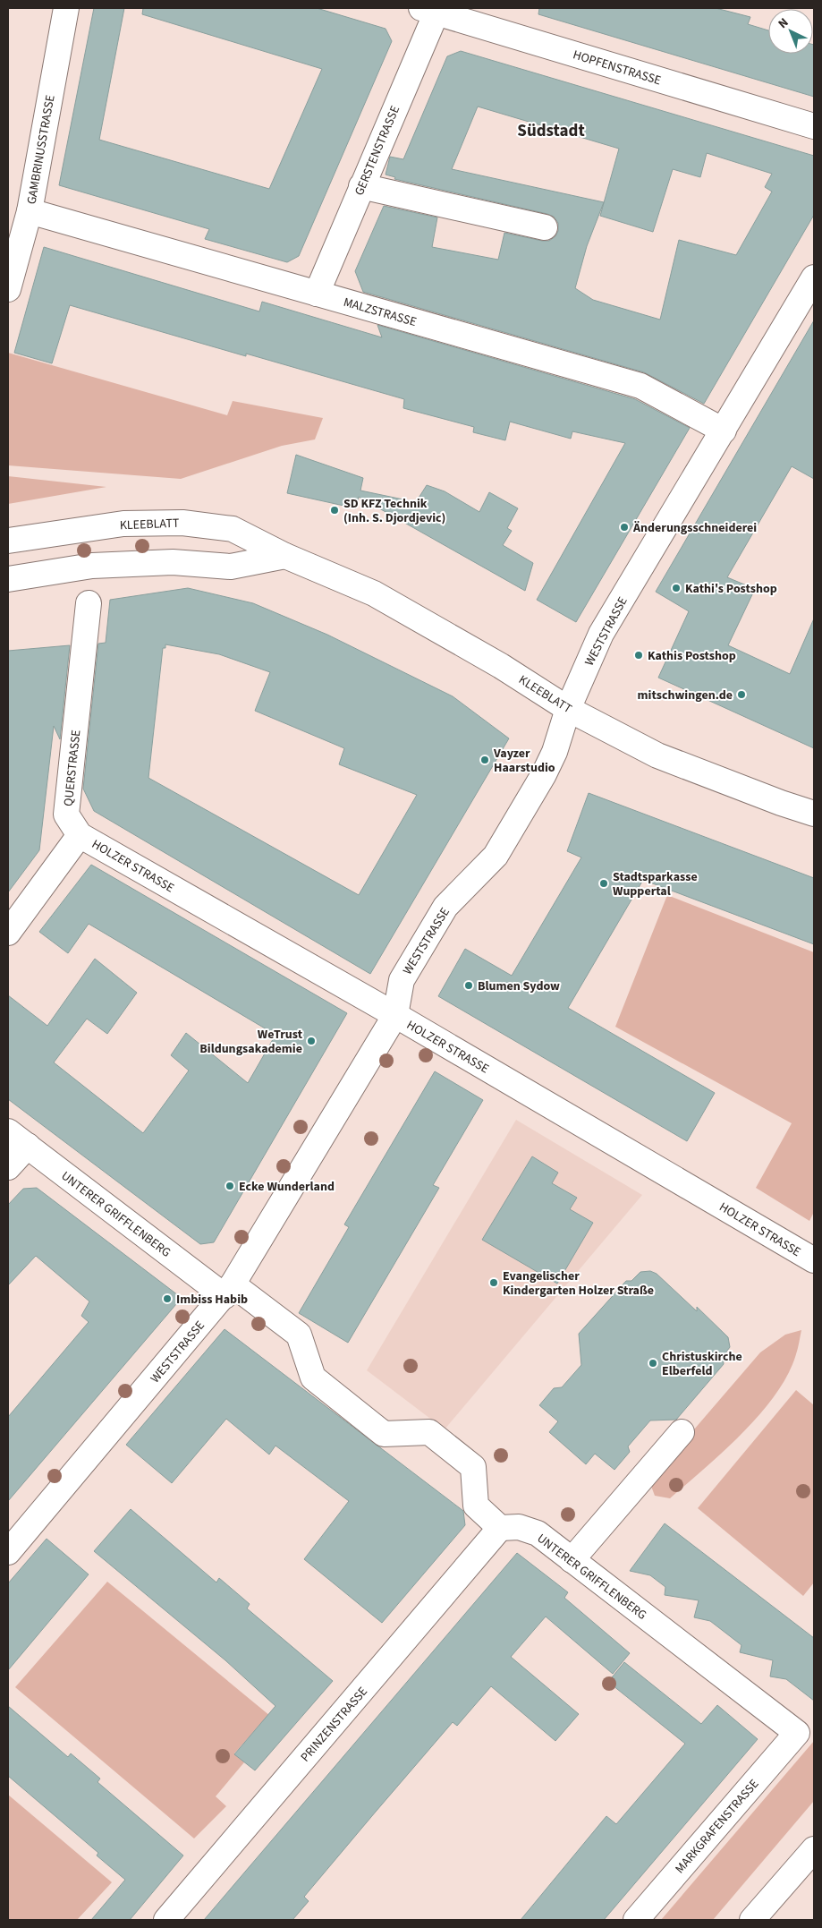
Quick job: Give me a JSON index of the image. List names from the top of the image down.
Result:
{
  "streets": {
    "street": [
      "HOPFENSTRASSE",
      "GAMBRINUSSTRASSE",
      "GERSTENSTRASSE",
      "MALZSTRASSE",
      "KLEEBLATT",
      "WESTSTRASSE",
      "QUERSTRASSE",
      "HOLZER STRASSE",
      "UNTERER GRIFFLENBERG",
      "PRINZENSTRASSE",
      "MARKGRAFENSTRASSE"
    ]
  },
  "crossings": [
    ["HOPFENSTRASSE", "GERSTENSTRASSE"],
    ["GAMBRINUSSTRASSE", "MALZSTRASSE"],
    ["GERSTENSTRASSE", "MALZSTRASSE"],
    ["MALZSTRASSE", "WESTSTRASSE"],
    ["KLEEBLATT", "WESTSTRASSE"],
    ["WESTSTRASSE", "HOLZER STRASSE"],
    ["WESTSTRASSE", "UNTERER GRIFFLENBERG"],
    ["QUERSTRASSE", "HOLZER STRASSE"],
    ["UNTERER GRIFFLENBERG", "PRINZENSTRASSE"],
    ["UNTERER GRIFFLENBERG", "MARKGRAFENSTRASSE"]
  ],
  "districts": ["Südstadt"],
  "places": [
    "SD KFZ Technik (Inh. S. Djordjevic)",
    "Änderungsschneiderei",
    "Kathi's Postshop",
    "Kathis Postshop",
    "mitschwingen.de",
    "Vayzer Haarstudio",
    "Stadtsparkasse Wuppertal",
    "Blumen Sydow",
    "WeTrust Bildungsakademie",
    "Ecke Wunderland",
    "Evangelischer Kindergarten Holzer Straße",
    "Imbiss Habib",
    "Christuskirche Elberfeld"
  ],
  "north": "top left"
}
